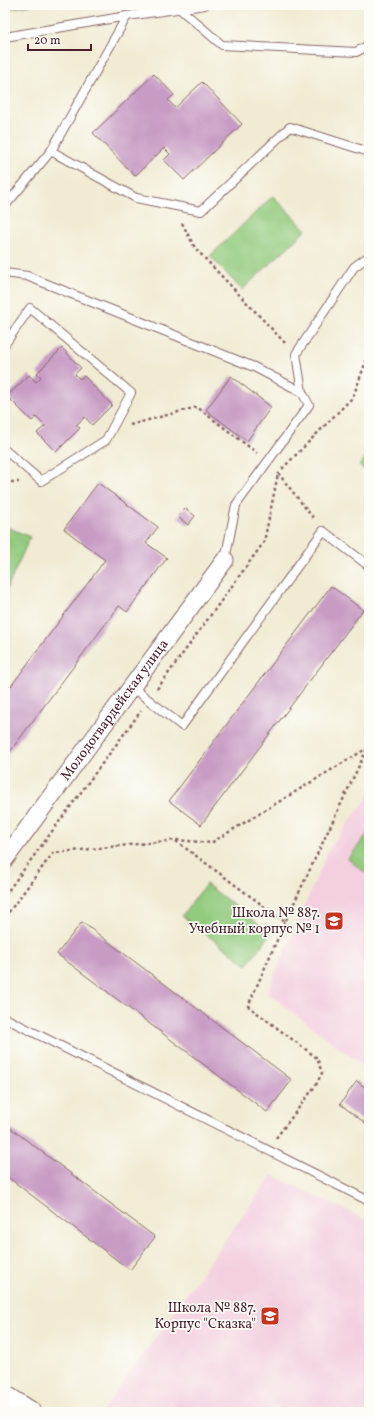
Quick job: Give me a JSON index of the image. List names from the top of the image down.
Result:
{
  "streets": {
    "street": ["Молодогвардейская улица"]
  },
  "places": {
    "school or university": ["Школа № 887. Учебный корпус № 1", "Школа № 887. Корпус \"Сказка\""]
  },
  "scale_bar": "20 m"
}
